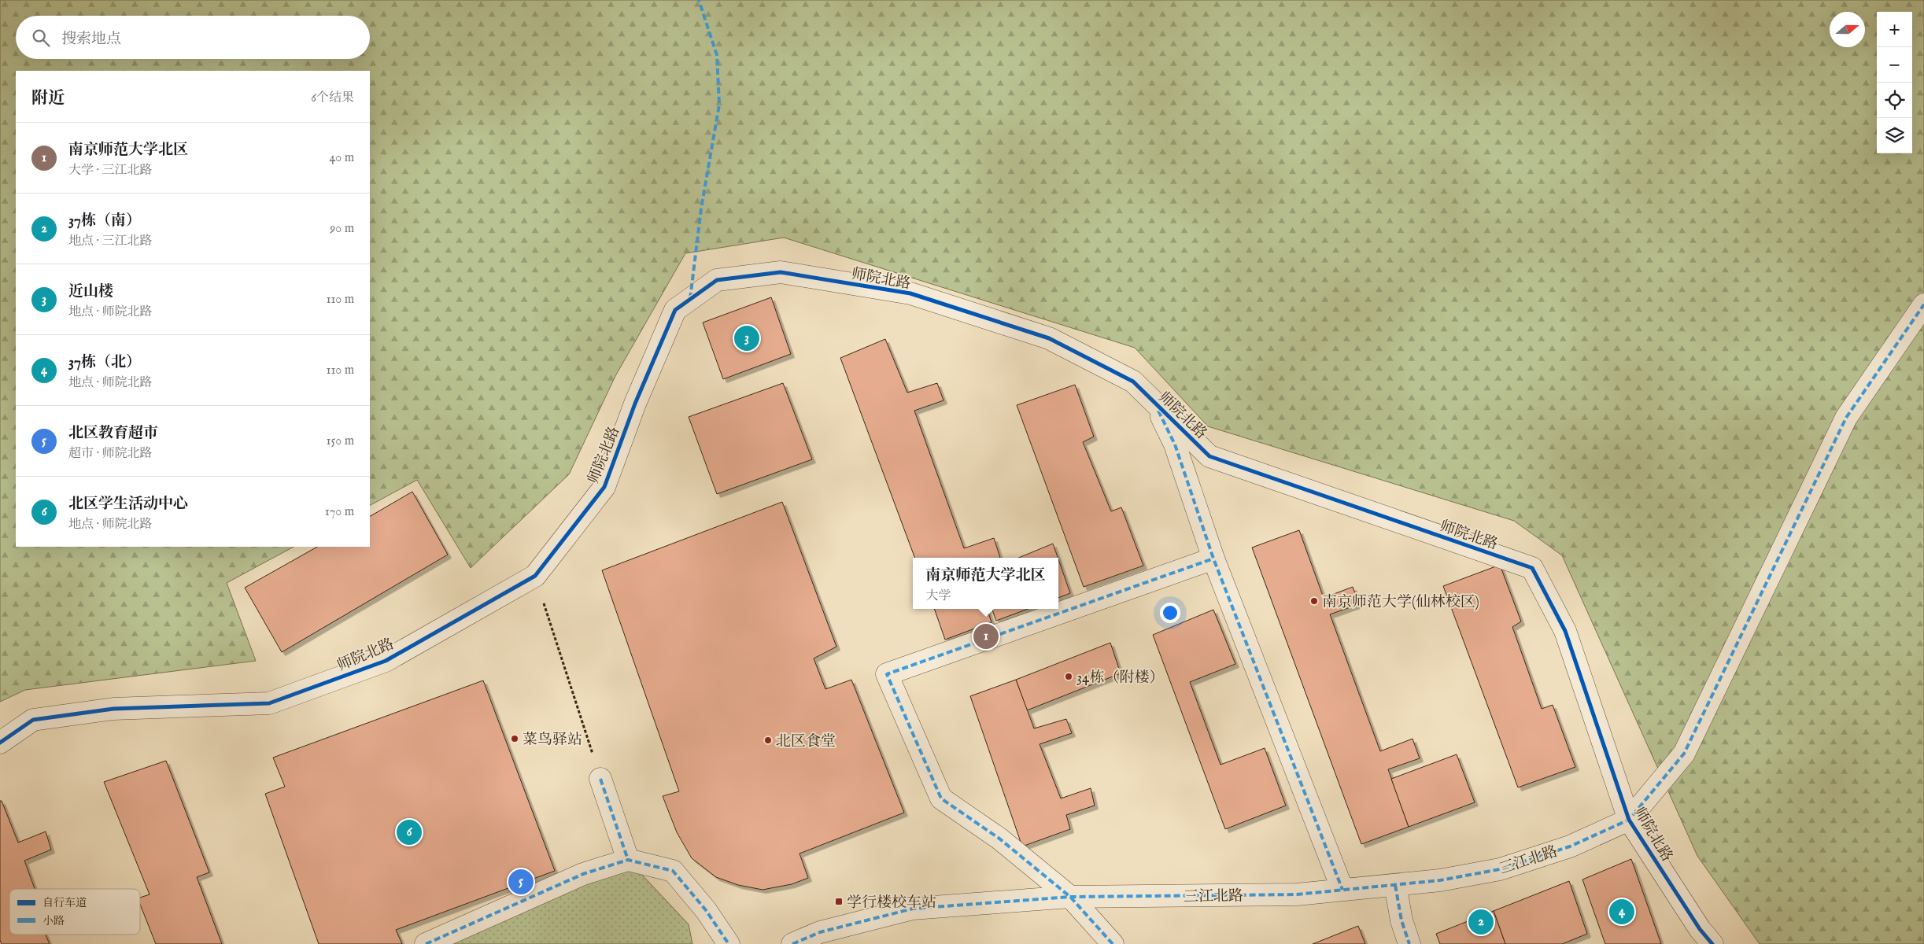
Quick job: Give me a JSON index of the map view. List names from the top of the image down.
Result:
{
  "streets": {
    "street": ["师院北路", "三江北路"]
  },
  "crossings": [
    ["师院北路", "三江北路"]
  ],
  "places": {
    "other": [
      "南京师范大学(仙林校区)",
      "34栋（附楼）",
      "菜鸟驿站",
      "北区食堂"
    ],
    "transit": ["学行楼校车站"]
  },
  "legend": ["自行车道", "小路"],
  "north": "right",
  "page": {
    "map_buttons": ["+", "−"],
    "search": "搜索地点",
    "heading": ["附近", "6个结果"],
    "list": [
      {
        "mark": "1",
        "name": "南京师范大学北区",
        "note": "大学 · 三江北路",
        "value": "40 m"
      },
      {
        "mark": "2",
        "name": "37栋（南）",
        "note": "地点 · 三江北路",
        "value": "90 m"
      },
      {
        "mark": "3",
        "name": "近山楼",
        "note": "地点 · 师院北路",
        "value": "110 m"
      },
      {
        "mark": "4",
        "name": "37栋（北）",
        "note": "地点 · 师院北路",
        "value": "110 m"
      },
      {
        "mark": "5",
        "name": "北区教育超市",
        "note": "超市 · 师院北路",
        "value": "150 m"
      },
      {
        "mark": "6",
        "name": "北区学生活动中心",
        "note": "地点 · 师院北路",
        "value": "170 m"
      }
    ],
    "pins": [
      "3",
      "1",
      "6",
      "5",
      "4",
      "2"
    ],
    "popup": ["南京师范大学北区", "大学"]
  }
}
